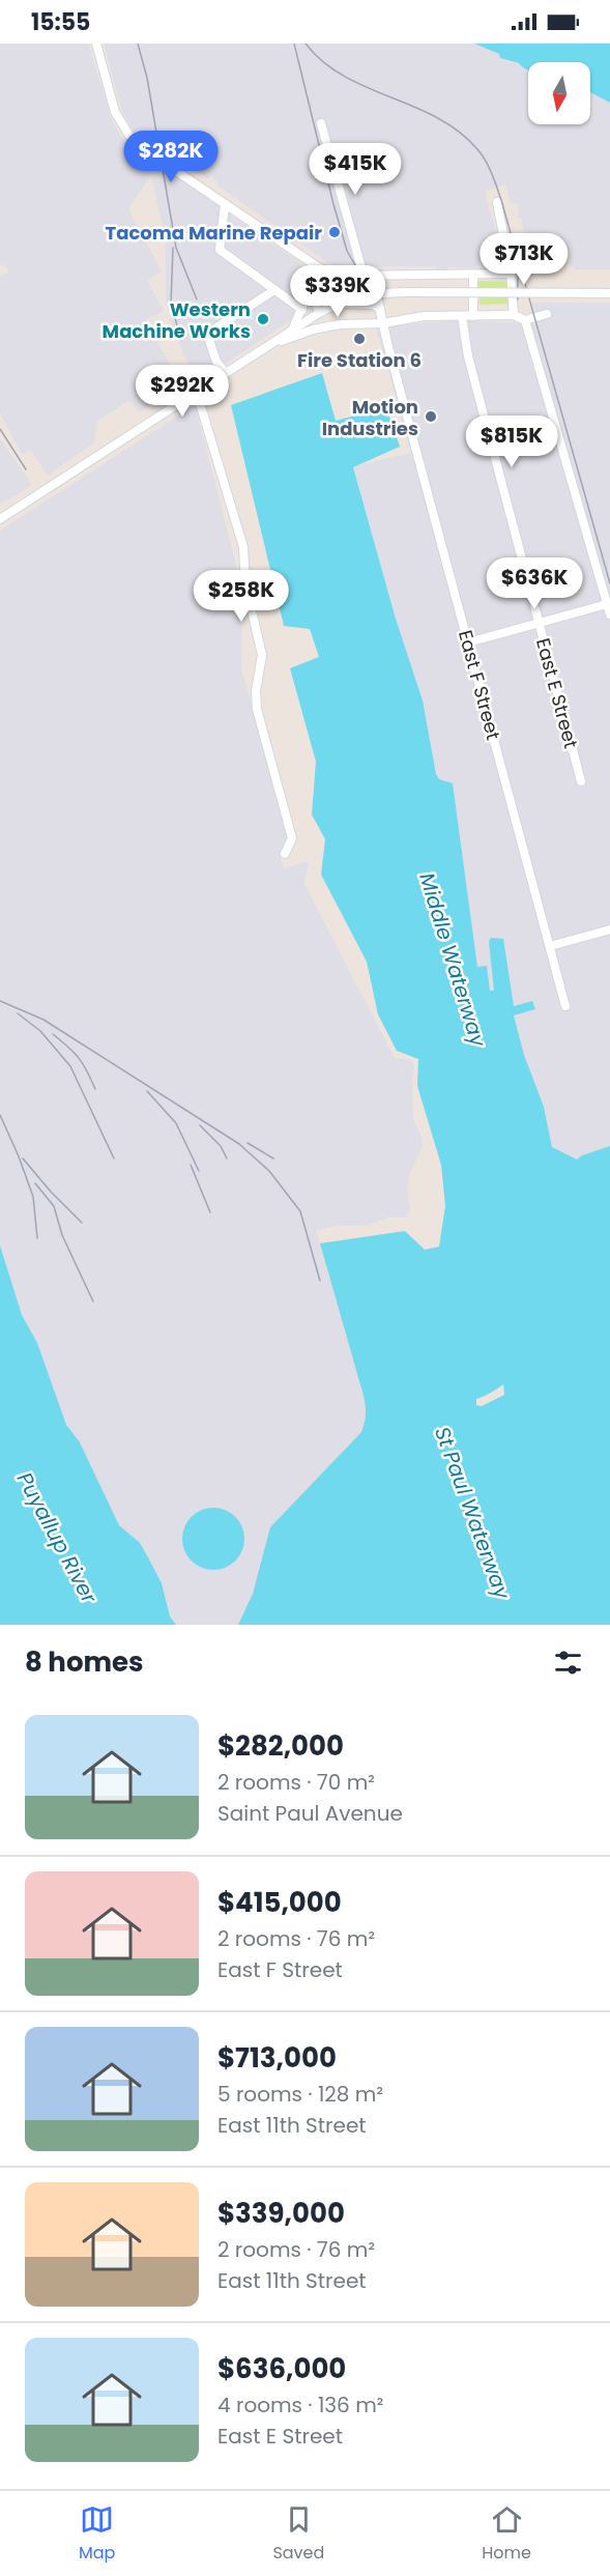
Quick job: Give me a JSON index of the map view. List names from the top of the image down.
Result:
{
  "streets": {
    "street": ["East F Street", "East E Street"]
  },
  "water": ["Middle Waterway", "St Paul Waterway", "Puyallup River"],
  "places": [
    "Tacoma Marine Repair",
    "Western Machine Works",
    "Fire Station 6",
    "Motion Industries"
  ],
  "north": "bottom",
  "page": {
    "status": "15:55",
    "price": [
      "$282K",
      "$415K",
      "$713K",
      "$339K",
      "$292K",
      "$815K",
      "$636K",
      "$258K"
    ],
    "heading": "8 homes",
    "list": [
      {
        "name": "$282,000",
        "note": "2 rooms · 70 m² · Saint Paul Avenue"
      },
      {
        "name": "$415,000",
        "note": "2 rooms · 76 m² · East F Street"
      },
      {
        "name": "$713,000",
        "note": "5 rooms · 128 m² · East 11th Street"
      },
      {
        "name": "$339,000",
        "note": "2 rooms · 76 m² · East 11th Street"
      },
      {
        "name": "$636,000",
        "note": "4 rooms · 136 m² · East E Street"
      }
    ],
    "tabs": ["Map", "Saved", "Home"]
  }
}
